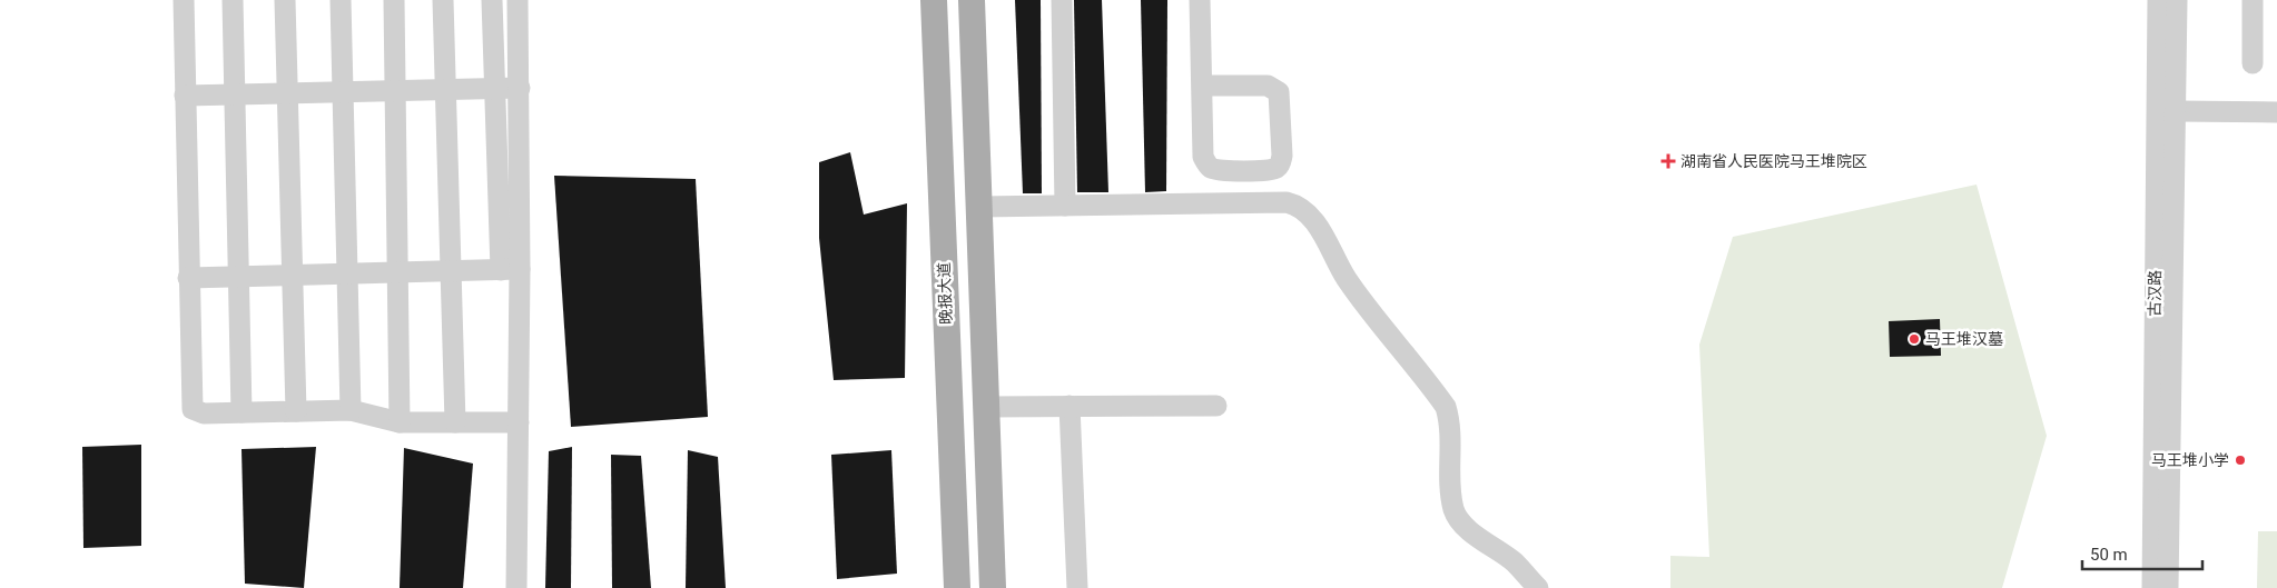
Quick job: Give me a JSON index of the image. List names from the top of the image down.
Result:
{
  "streets": {
    "main road": ["晚报大道"],
    "street": ["古汉路"]
  },
  "places": {
    "health": ["湖南省人民医院马王堆院区"],
    "other": ["马王堆汉墓", "马王堆小学"]
  },
  "scale_bar": "50 m"
}
